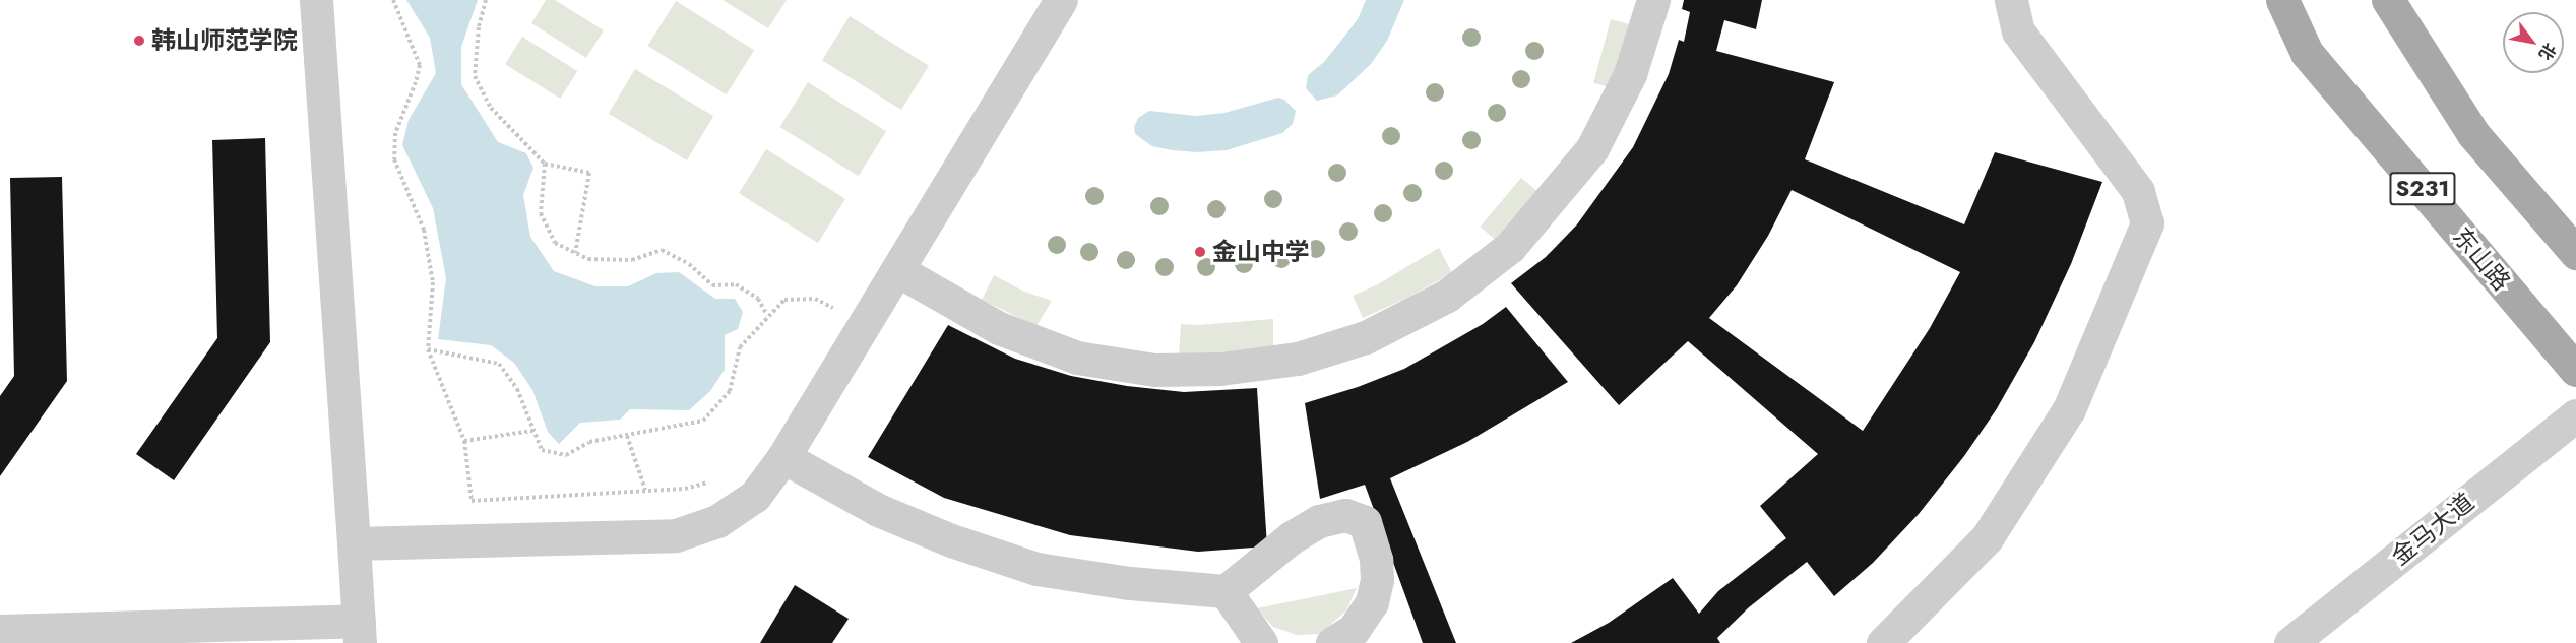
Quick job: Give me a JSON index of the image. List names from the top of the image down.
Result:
{
  "streets": {
    "main road": ["S231", "东山路"],
    "street": ["金马大道"]
  },
  "places": ["韩山师范学院", "金山中学"],
  "north": "bottom right"
}
